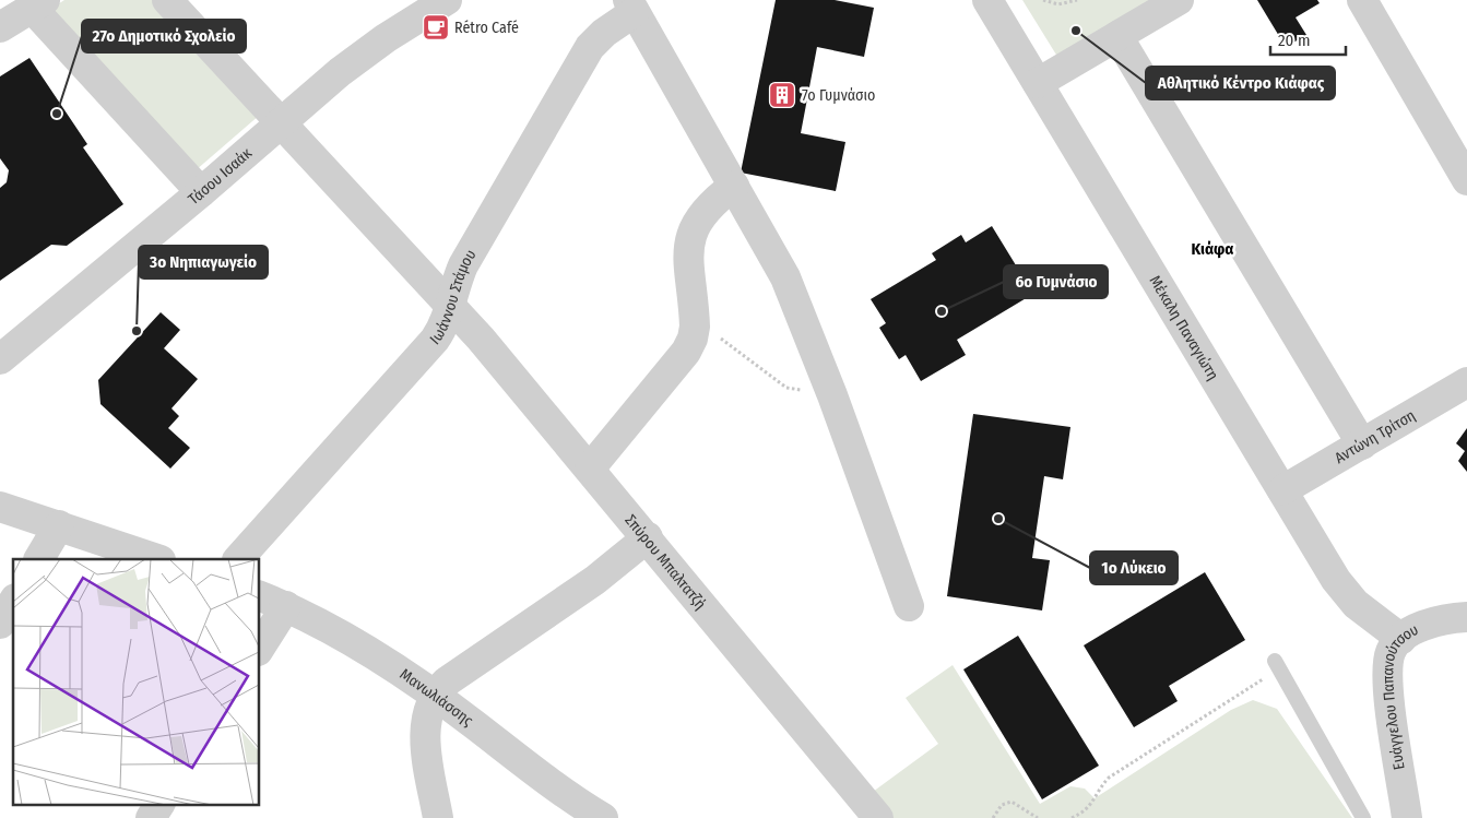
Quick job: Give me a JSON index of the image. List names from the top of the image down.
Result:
{
  "streets": {
    "street": [
      "Τάσου Ισαάκ",
      "Ιωάννου Στάμου",
      "Μέκαλη Παναγιώτη",
      "Αντώνη Τρίτση",
      "Σπύρου Μπαλτατζή",
      "Μανωλιάσσης",
      "Ευάγγελου Παπανούτσου"
    ]
  },
  "crossings": [
    ["Τάσου Ισαάκ", "Σπύρου Μπαλτατζή"],
    ["Ιωάννου Στάμου", "Σπύρου Μπαλτατζή"],
    ["Μέκαλη Παναγιώτη", "Αντώνη Τρίτση"],
    ["Μέκαλη Παναγιώτη", "Ευάγγελου Παπανούτσου"]
  ],
  "districts": ["Κιάφα"],
  "places": {
    "cafe": ["Rétro Café"],
    "other": [
      "Αθλητικό Κέντρο Κιάφας",
      "27ο Δημοτικό Σχολείο",
      "6ο Γυμνάσιο",
      "3ο Νηπιαγωγείο",
      "1ο Λύκειο"
    ],
    "building": ["7ο Γυμνάσιο"]
  },
  "scale_bar": "20 m"
}
